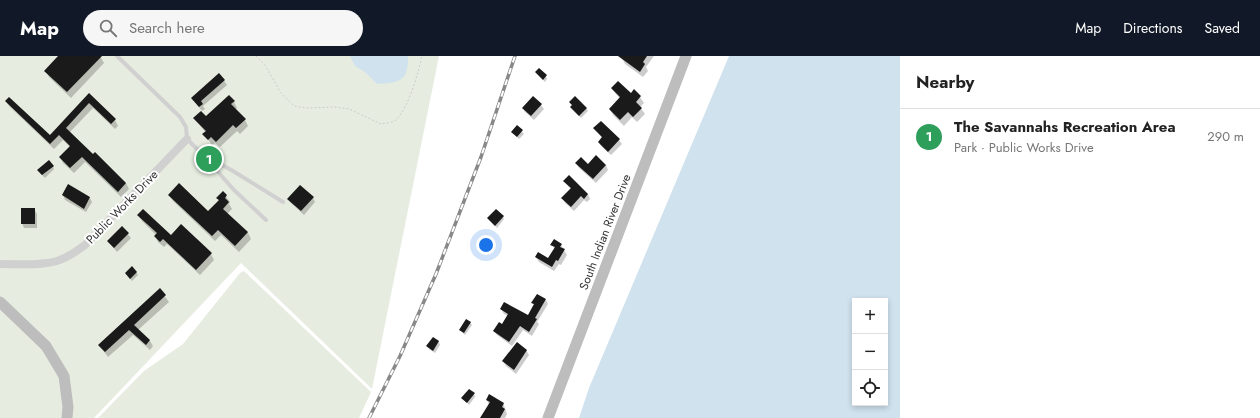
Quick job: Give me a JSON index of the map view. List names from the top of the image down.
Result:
{
  "streets": {
    "main road": ["South Indian River Drive"],
    "street": ["Public Works Drive"]
  },
  "page": {
    "header": "Map",
    "search": "Search here",
    "nav": ["Map", "Directions", "Saved"],
    "heading": "Nearby",
    "list": [
      {
        "mark": "1",
        "name": "The Savannahs Recreation Area",
        "note": "Park · Public Works Drive",
        "value": "290 m"
      }
    ],
    "pins": "1",
    "map_buttons": ["+", "−"]
  }
}
